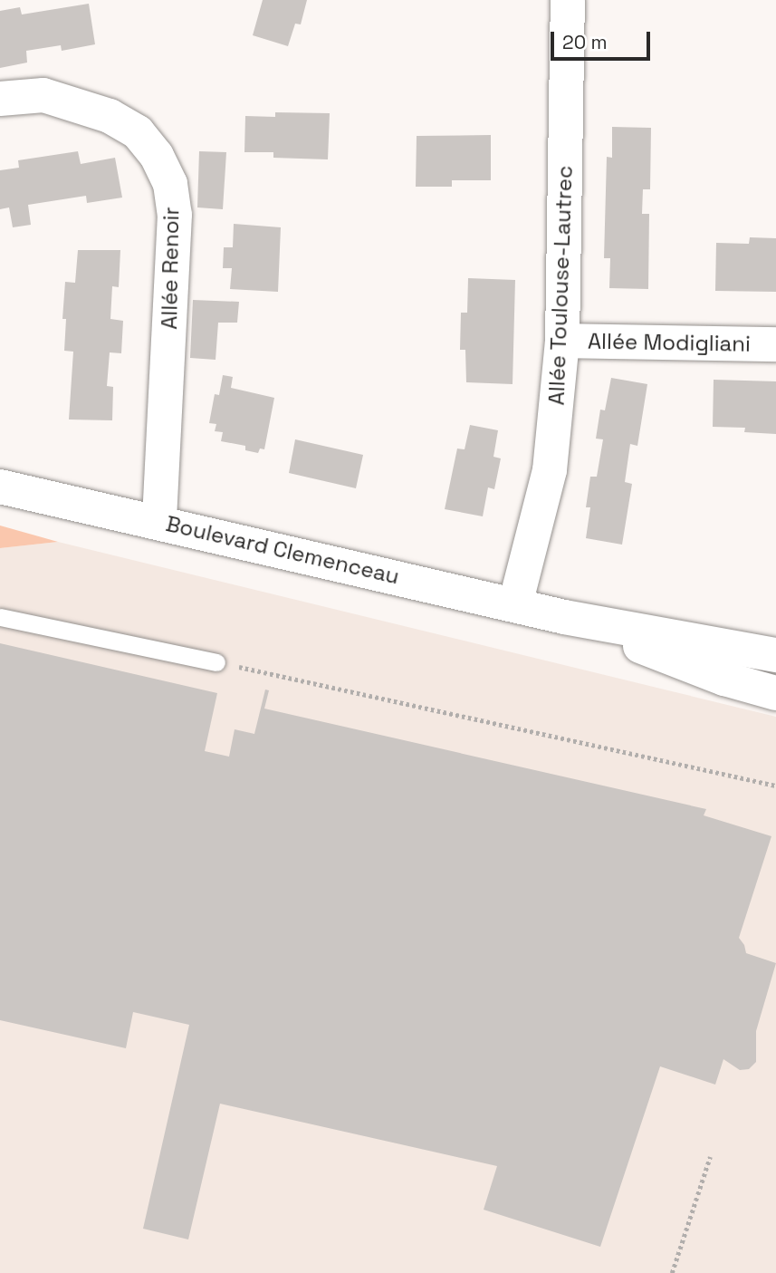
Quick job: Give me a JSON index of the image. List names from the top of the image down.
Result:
{
  "streets": {
    "street": [
      "Allée Renoir",
      "Allée Toulouse-Lautrec",
      "Allée Modigliani",
      "Boulevard Clemenceau"
    ]
  },
  "crossings": [
    ["Allée Renoir", "Boulevard Clemenceau"],
    ["Allée Toulouse-Lautrec", "Allée Modigliani"],
    ["Allée Toulouse-Lautrec", "Boulevard Clemenceau"]
  ],
  "scale_bar": "20 m"
}
